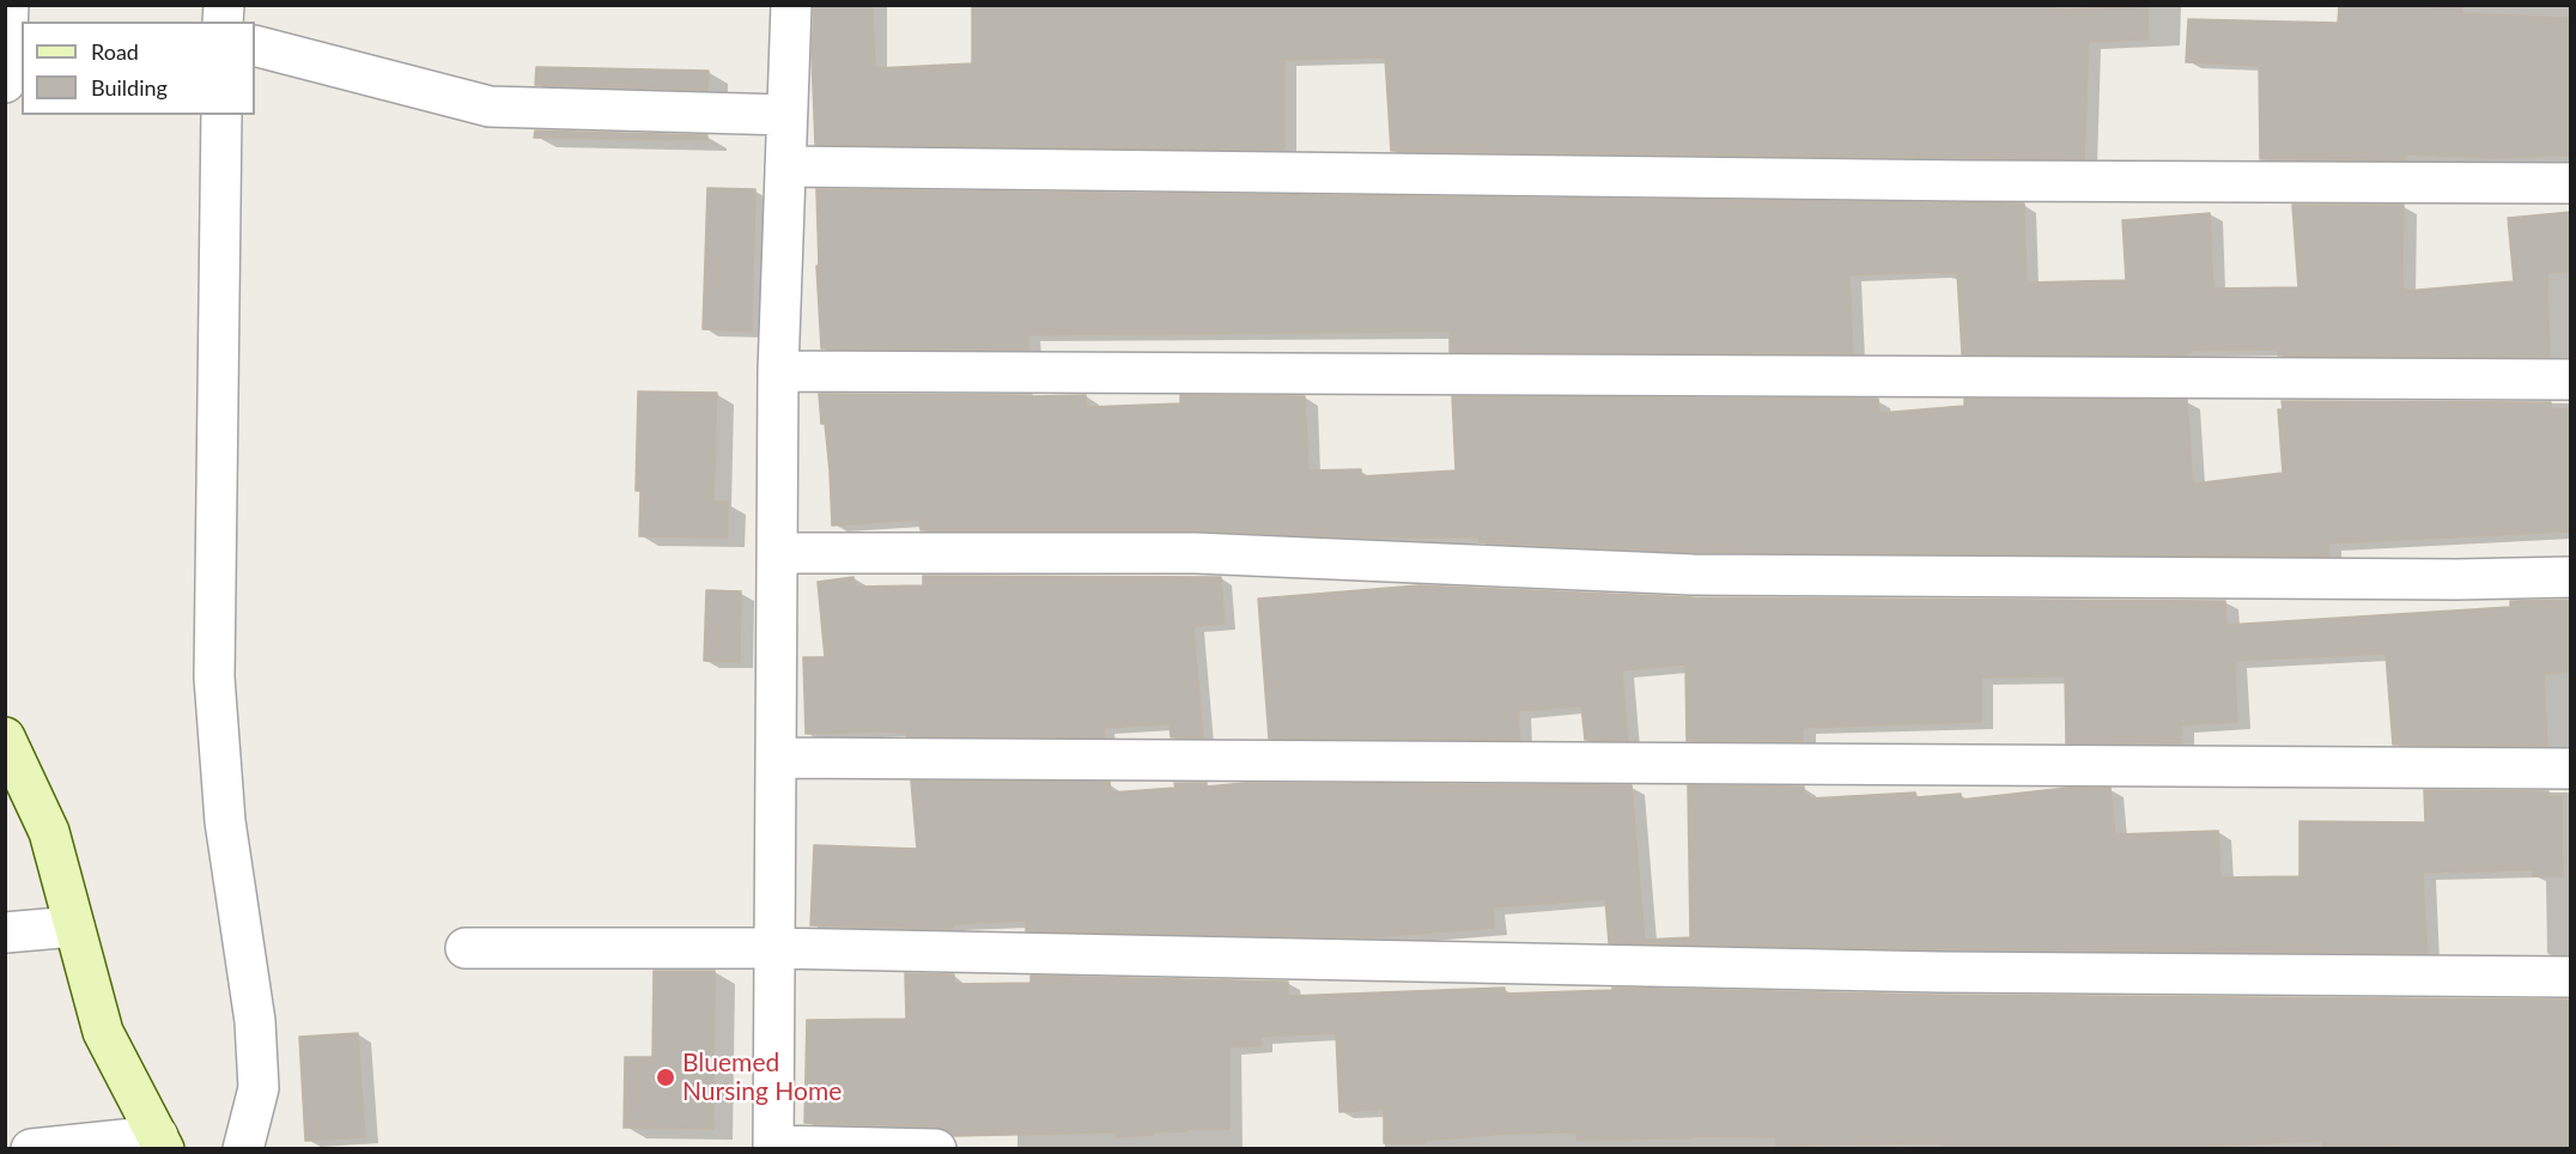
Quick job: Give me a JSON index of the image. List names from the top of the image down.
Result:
{
  "places": ["Bluemed Nursing Home"],
  "legend": ["Road", "Building"]
}
